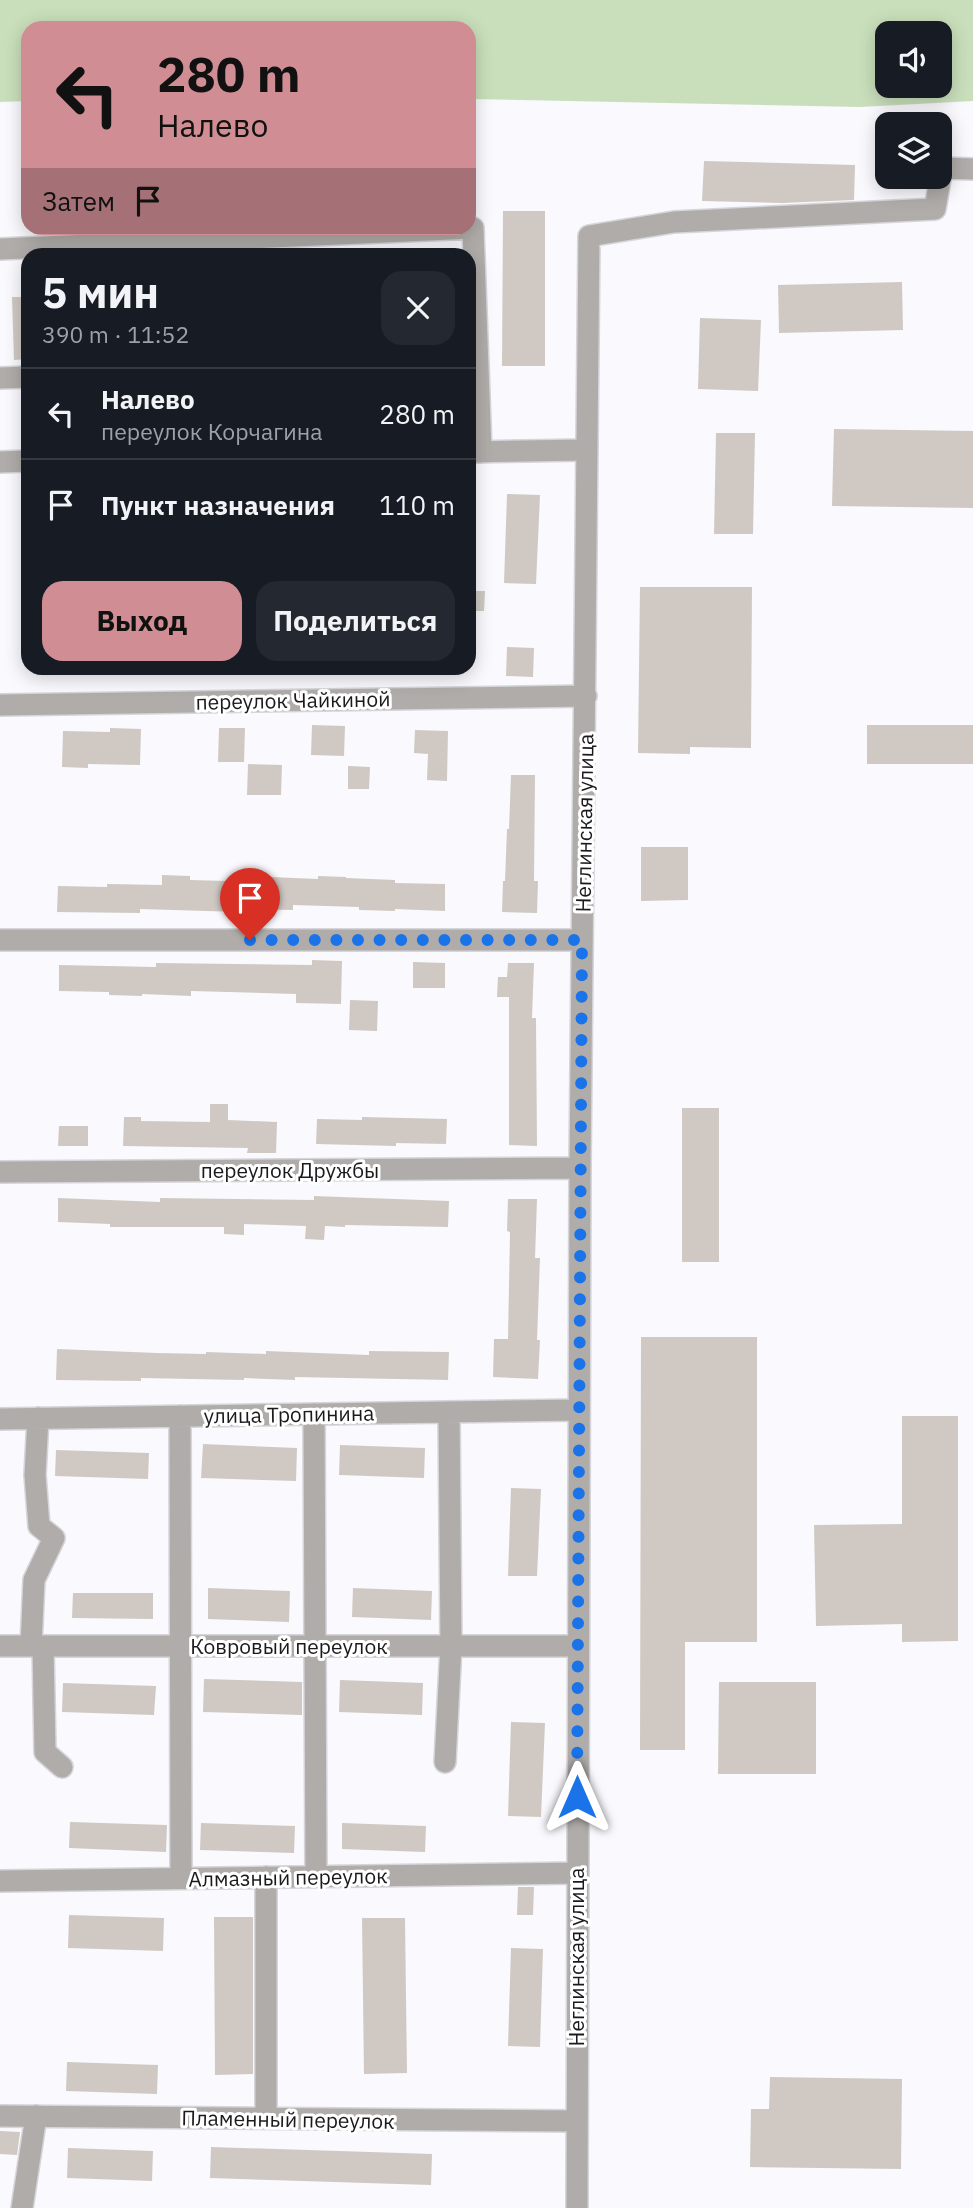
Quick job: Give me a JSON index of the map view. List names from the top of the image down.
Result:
{
  "streets": {
    "street": [
      "переулок Чайкиной",
      "Неглинская улица",
      "переулок Дружбы",
      "улица Тропинина",
      "Ковровый переулок",
      "Алмазный переулок",
      "Пламенный переулок"
    ]
  },
  "crossings": [
    ["переулок Чайкиной", "Неглинская улица"],
    ["Неглинская улица", "переулок Дружбы"],
    ["Неглинская улица", "улица Тропинина"],
    ["Неглинская улица", "Ковровый переулок"],
    ["Неглинская улица", "Алмазный переулок"],
    ["Неглинская улица", "Пламенный переулок"]
  ],
  "page": {
    "turn": ["280 m", "Налево"],
    "then": "Затем",
    "heading": ["5 мин", "390 m · 11:52"],
    "list": [
      {
        "name": "Налево",
        "note": "переулок Корчагина",
        "value": "280 m"
      },
      {
        "name": "Пункт назначения",
        "value": "110 m"
      }
    ],
    "buttons": ["Выход", "Поделиться"]
  }
}
